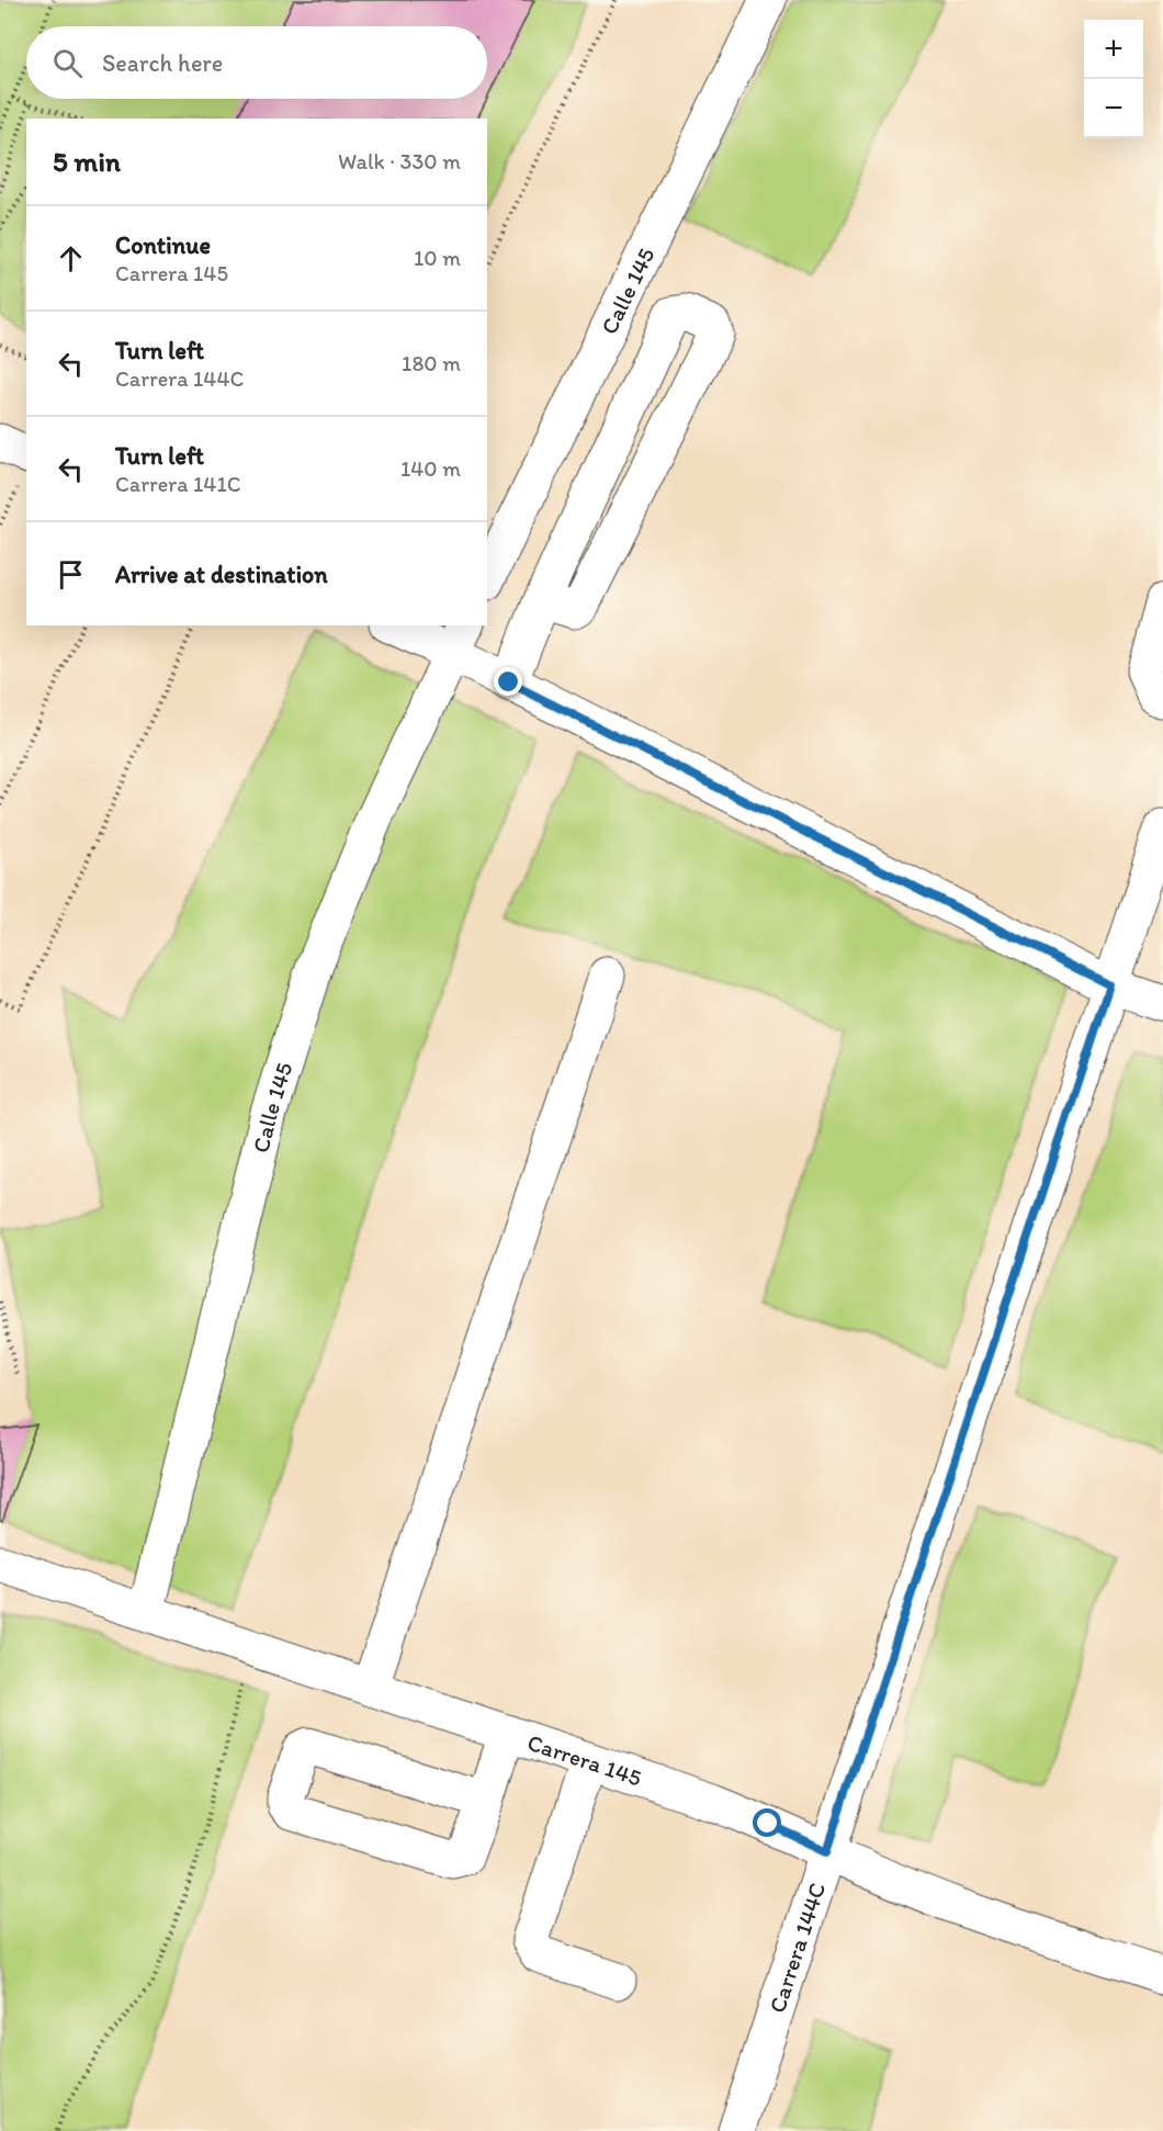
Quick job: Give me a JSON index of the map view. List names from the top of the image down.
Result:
{
  "streets": {
    "street": ["Calle 145", "Carrera 145", "Carrera 144C"]
  },
  "crossings": [
    ["Calle 145", "Carrera 145"],
    ["Carrera 145", "Carrera 144C"]
  ],
  "page": {
    "map_buttons": ["+", "−"],
    "search": "Search here",
    "heading": ["5 min", "Walk · 330 m"],
    "list": [
      ["Continue", "Carrera 145", "10 m"],
      ["Turn left", "Carrera 144C", "180 m"],
      ["Turn left", "Carrera 141C", "140 m"],
      "Arrive at destination"
    ]
  }
}
